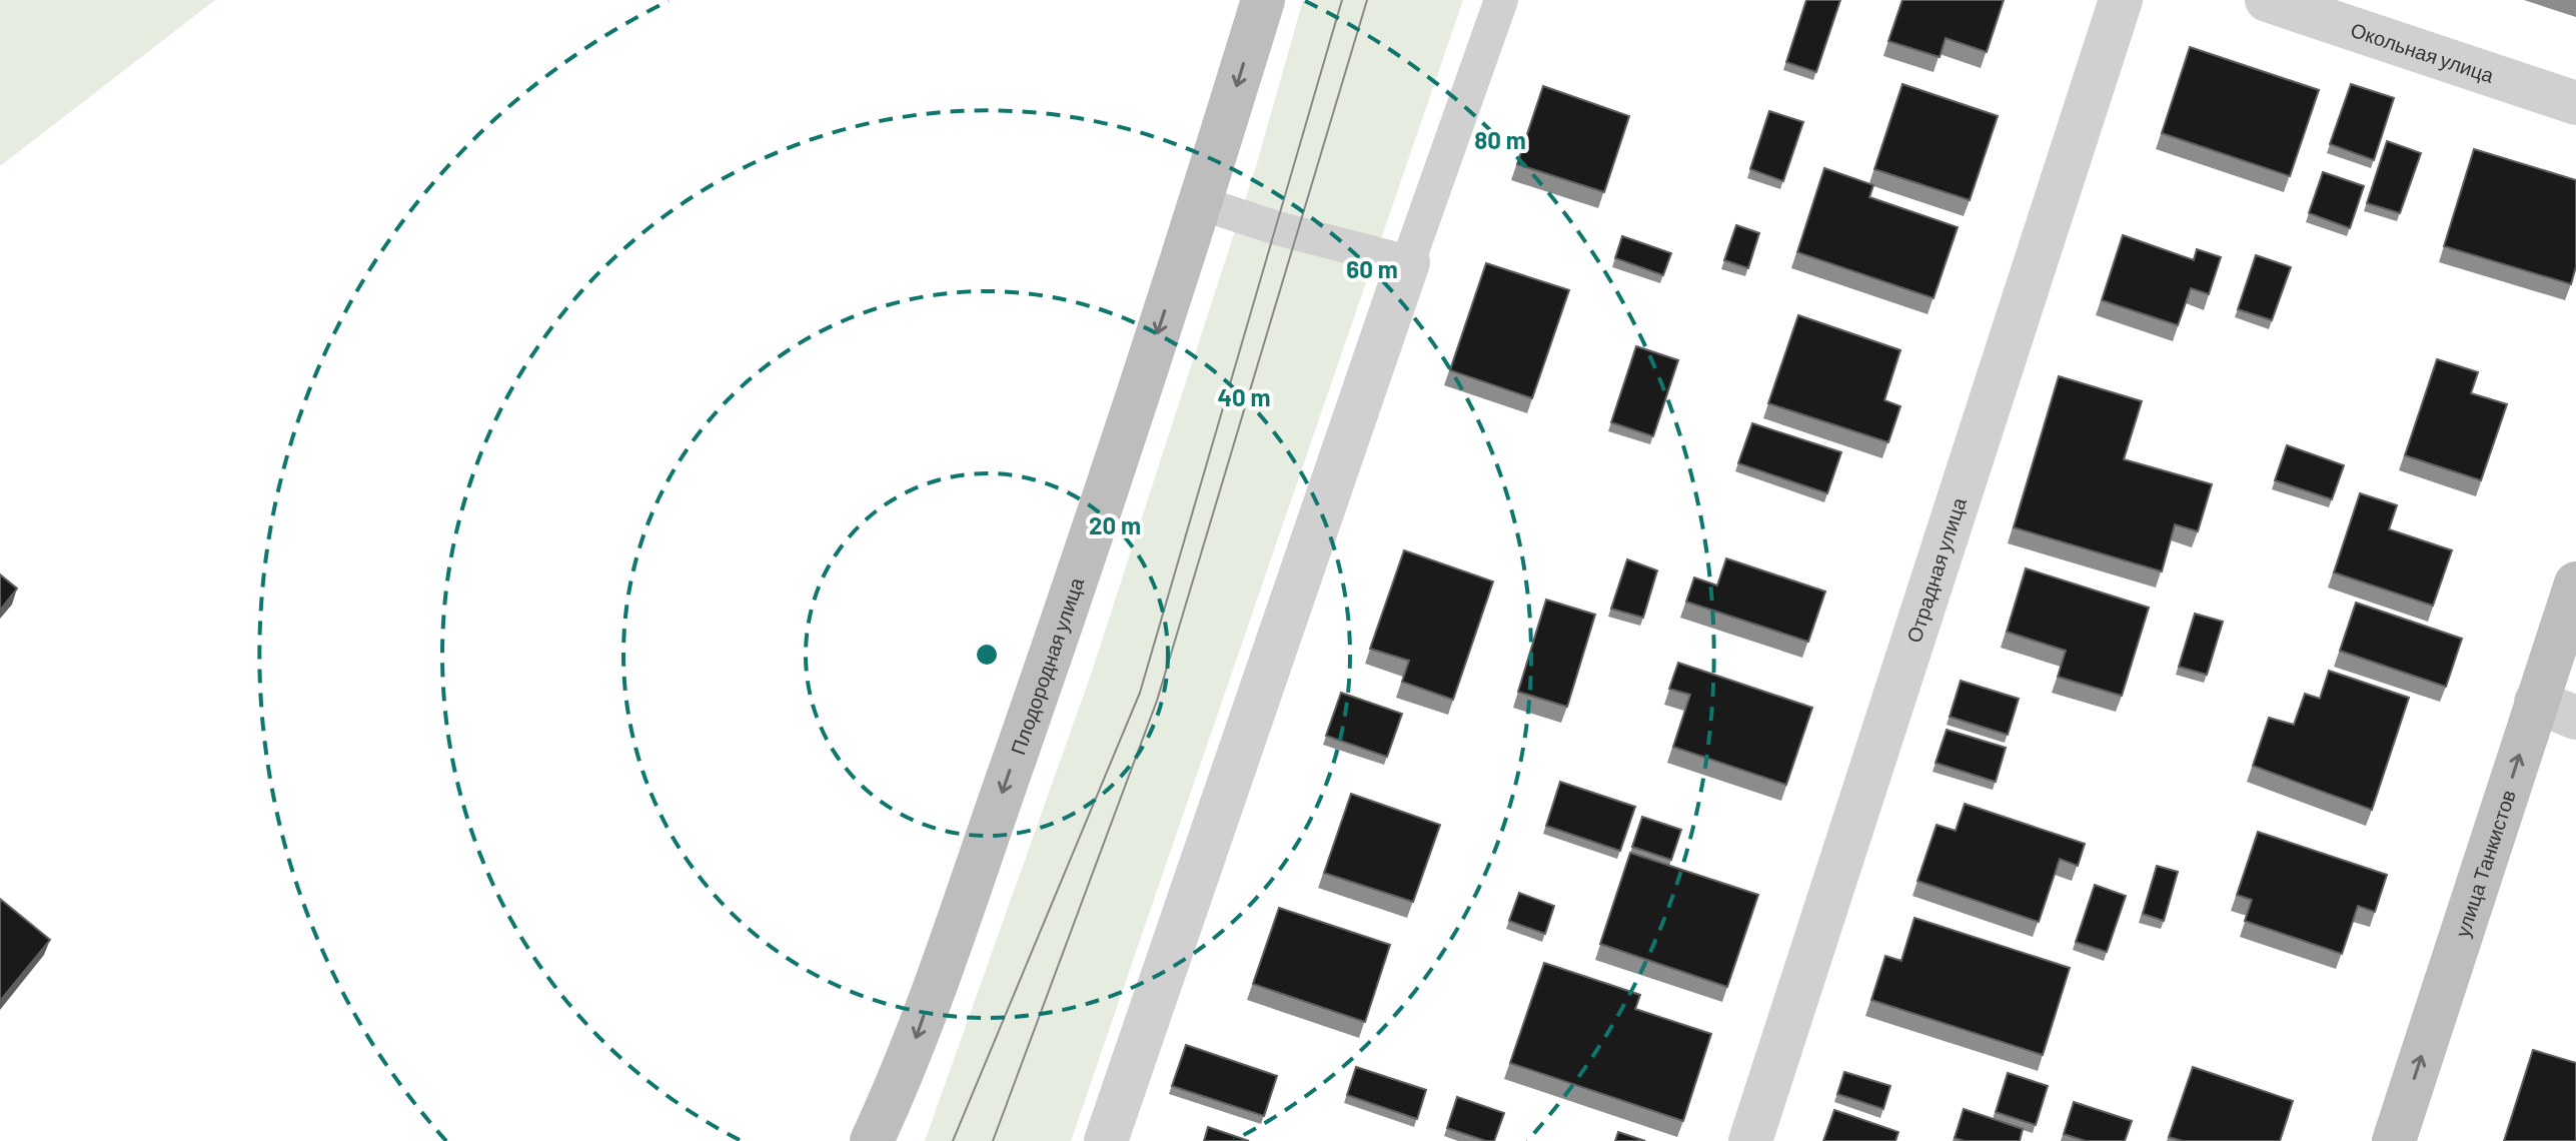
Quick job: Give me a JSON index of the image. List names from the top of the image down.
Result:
{
  "streets": {
    "main road": ["Плодородная улица", "улица Танкистов"],
    "street": ["Окольная улица", "Отрадная улица"]
  },
  "one_way": ["Плодородная улица", "улица Танкистов"],
  "rings": [
    "80 m",
    "60 m",
    "40 m",
    "20 m"
  ]
}
